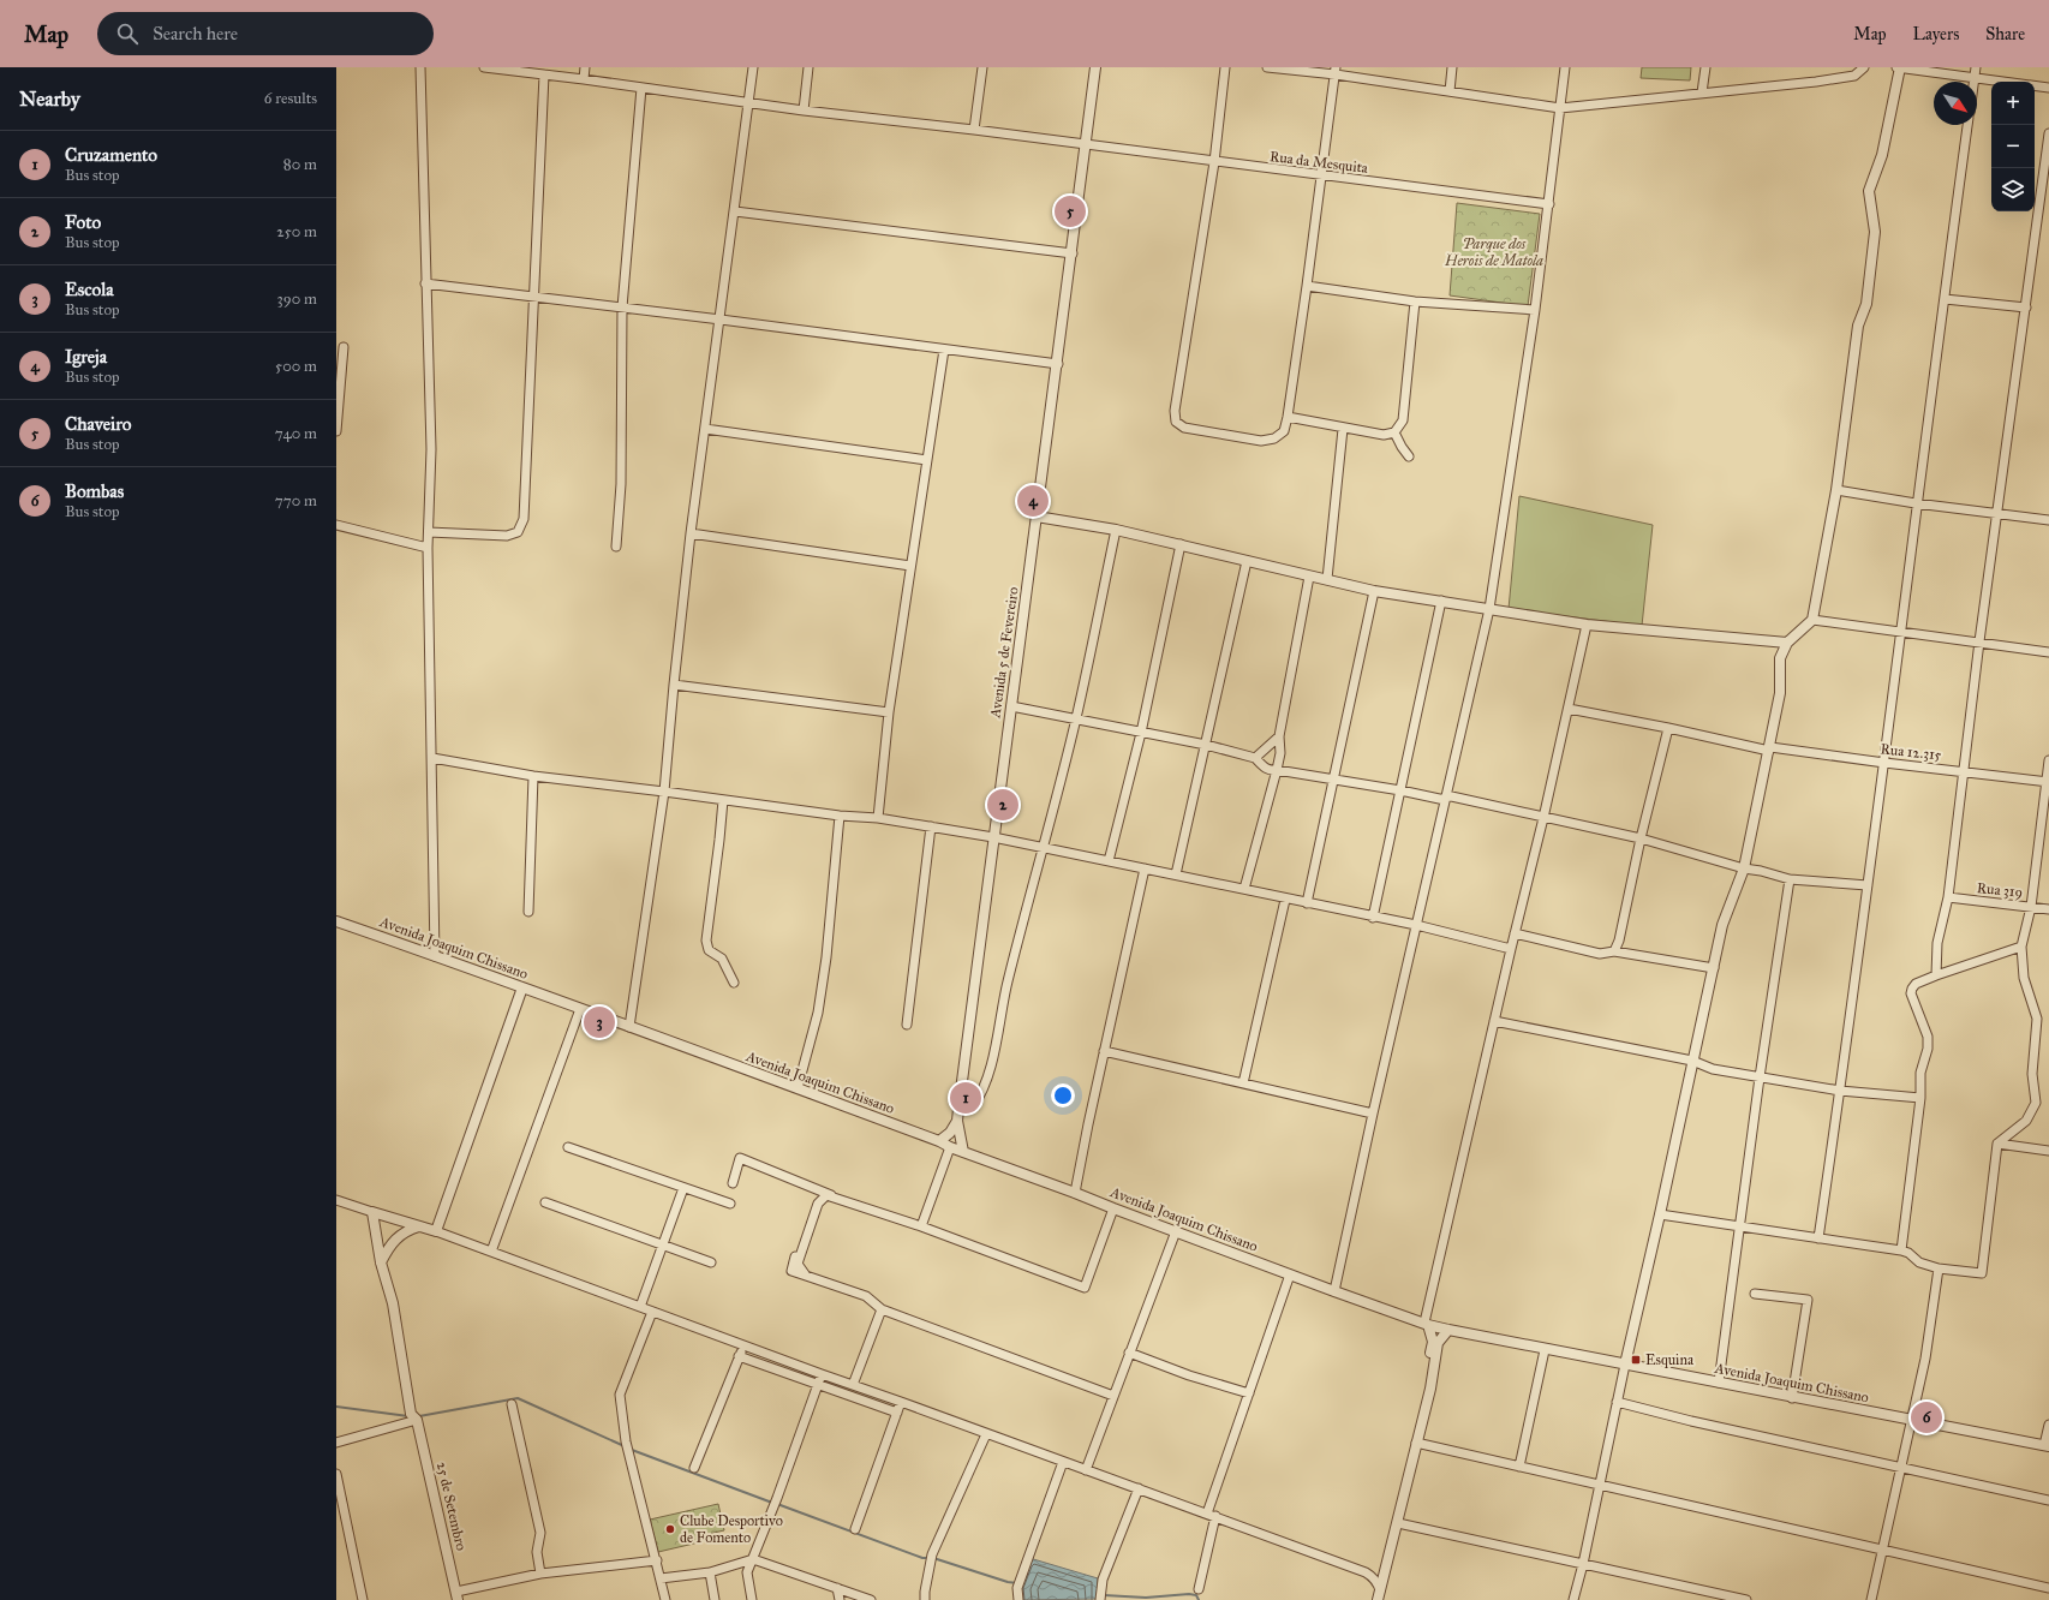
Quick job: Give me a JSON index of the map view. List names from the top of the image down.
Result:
{
  "streets": {
    "street": [
      "Rua da Mesquita",
      "Avenida 5 de Fevereiro",
      "Rua 12.315",
      "Rua 319",
      "Avenida Joaquim Chissano",
      "25 de Setembro"
    ]
  },
  "crossings": [
    ["Rua da Mesquita", "Avenida 5 de Fevereiro"],
    ["Avenida 5 de Fevereiro", "Avenida Joaquim Chissano"]
  ],
  "parks": ["Parque dos Herois de Matola"],
  "places": {
    "transit": ["Esquina"],
    "other": ["Clube Desportivo de Fomento"]
  },
  "north": "bottom right",
  "page": {
    "header": "Map",
    "search": "Search here",
    "nav": ["Map", "Layers", "Share"],
    "heading": ["Nearby", "6 results"],
    "map_buttons": ["+", "−"],
    "list": [
      {
        "mark": "1",
        "name": "Cruzamento",
        "note": "Bus stop",
        "value": "80 m"
      },
      {
        "mark": "2",
        "name": "Foto",
        "note": "Bus stop",
        "value": "250 m"
      },
      {
        "mark": "3",
        "name": "Escola",
        "note": "Bus stop",
        "value": "390 m"
      },
      {
        "mark": "4",
        "name": "Igreja",
        "note": "Bus stop",
        "value": "500 m"
      },
      {
        "mark": "5",
        "name": "Chaveiro",
        "note": "Bus stop",
        "value": "740 m"
      },
      {
        "mark": "6",
        "name": "Bombas",
        "note": "Bus stop",
        "value": "770 m"
      }
    ],
    "pins": [
      "5",
      "4",
      "2",
      "3",
      "1",
      "6"
    ]
  }
}
